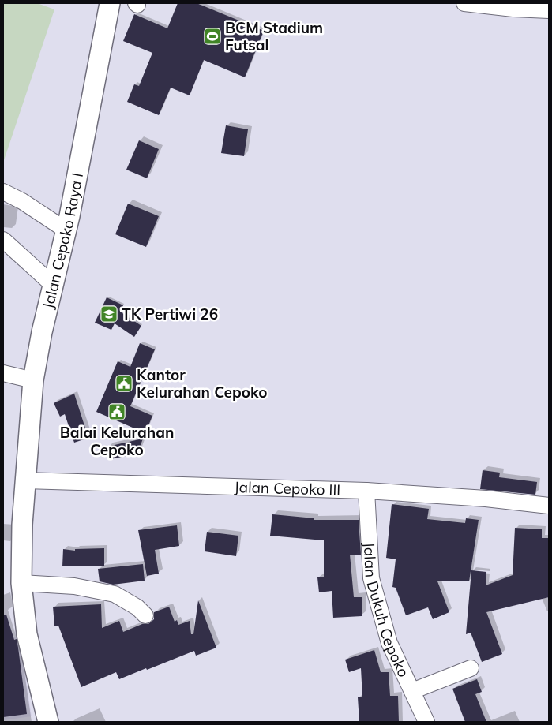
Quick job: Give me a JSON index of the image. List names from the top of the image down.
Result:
{
  "streets": {
    "main road": ["Jalan Cepoko Raya I"],
    "street": ["Jalan Cepoko III", "Jalan Dukuh Cepoko"]
  },
  "crossings": [
    ["Jalan Cepoko Raya I", "Jalan Cepoko III"],
    ["Jalan Cepoko III", "Jalan Dukuh Cepoko"]
  ],
  "places": {
    "sports": ["BCM Stadium Futsal"],
    "school or university": ["TK Pertiwi 26"],
    "public building": ["Kantor Kelurahan Cepoko", "Balai Kelurahan Cepoko"]
  }
}
